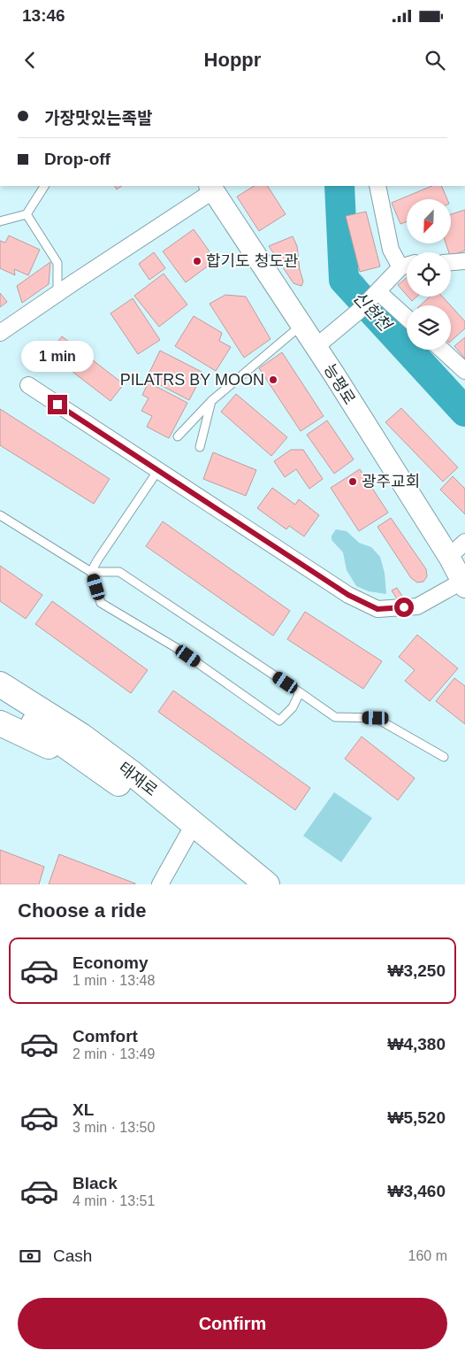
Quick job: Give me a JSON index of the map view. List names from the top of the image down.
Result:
{
  "streets": {
    "highway": ["태재로"],
    "main road": ["능평로"]
  },
  "water": ["신현천"],
  "places": ["합기도 청도관", "PILATRS BY MOON", "광주교회"],
  "north": "bottom left",
  "page": {
    "status": "13:46",
    "header": "Hoppr",
    "banner": ["가장맛있는족발", "Drop-off"],
    "bubble": "1 min",
    "heading": "Choose a ride",
    "list": [
      {
        "name": "Economy",
        "note": "1 min · 13:48",
        "value": "₩3,250"
      },
      {
        "name": "Comfort",
        "note": "2 min · 13:49",
        "value": "₩4,380"
      },
      {
        "name": "XL",
        "note": "3 min · 13:50",
        "value": "₩5,520"
      },
      {
        "name": "Black",
        "note": "4 min · 13:51",
        "value": "₩3,460"
      }
    ],
    "pay": ["Cash", "160 m"],
    "buttons": "Confirm"
  }
}
